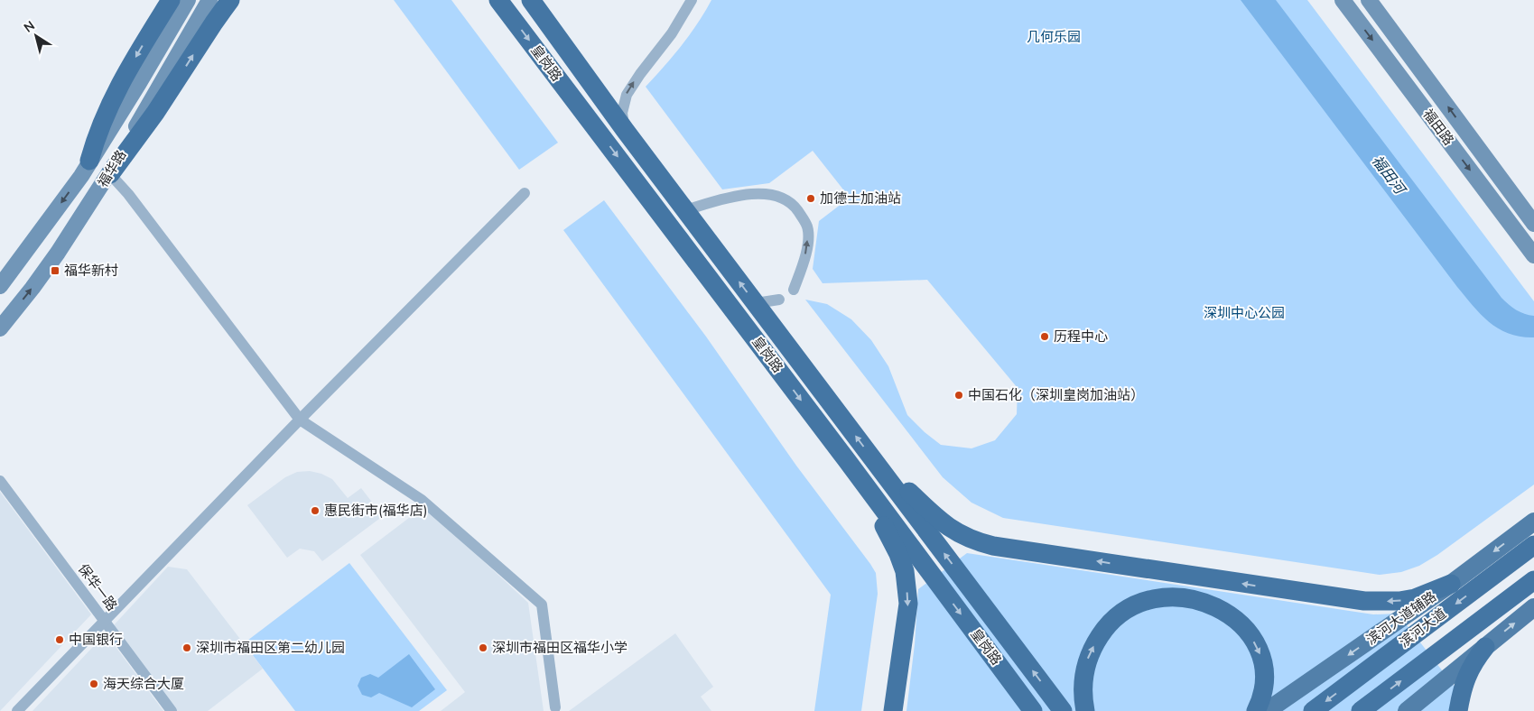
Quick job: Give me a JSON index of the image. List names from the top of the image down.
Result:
{
  "streets": {
    "highway": ["皇岗路", "滨河大道"],
    "main road": ["福田路", "福华路", "滨河大道辅路"],
    "street": ["保华一路"]
  },
  "water": ["福田河"],
  "parks": ["几何乐园", "深圳中心公园"],
  "places": {
    "other": [
      "加德士加油站",
      "历程中心",
      "中国石化（深圳皇岗加油站）",
      "惠民街市(福华店)",
      "中国银行",
      "深圳市福田区第二幼儿园",
      "深圳市福田区福华小学",
      "海天综合大厦"
    ],
    "transit": ["福华新村"]
  },
  "north": "top left"
}
